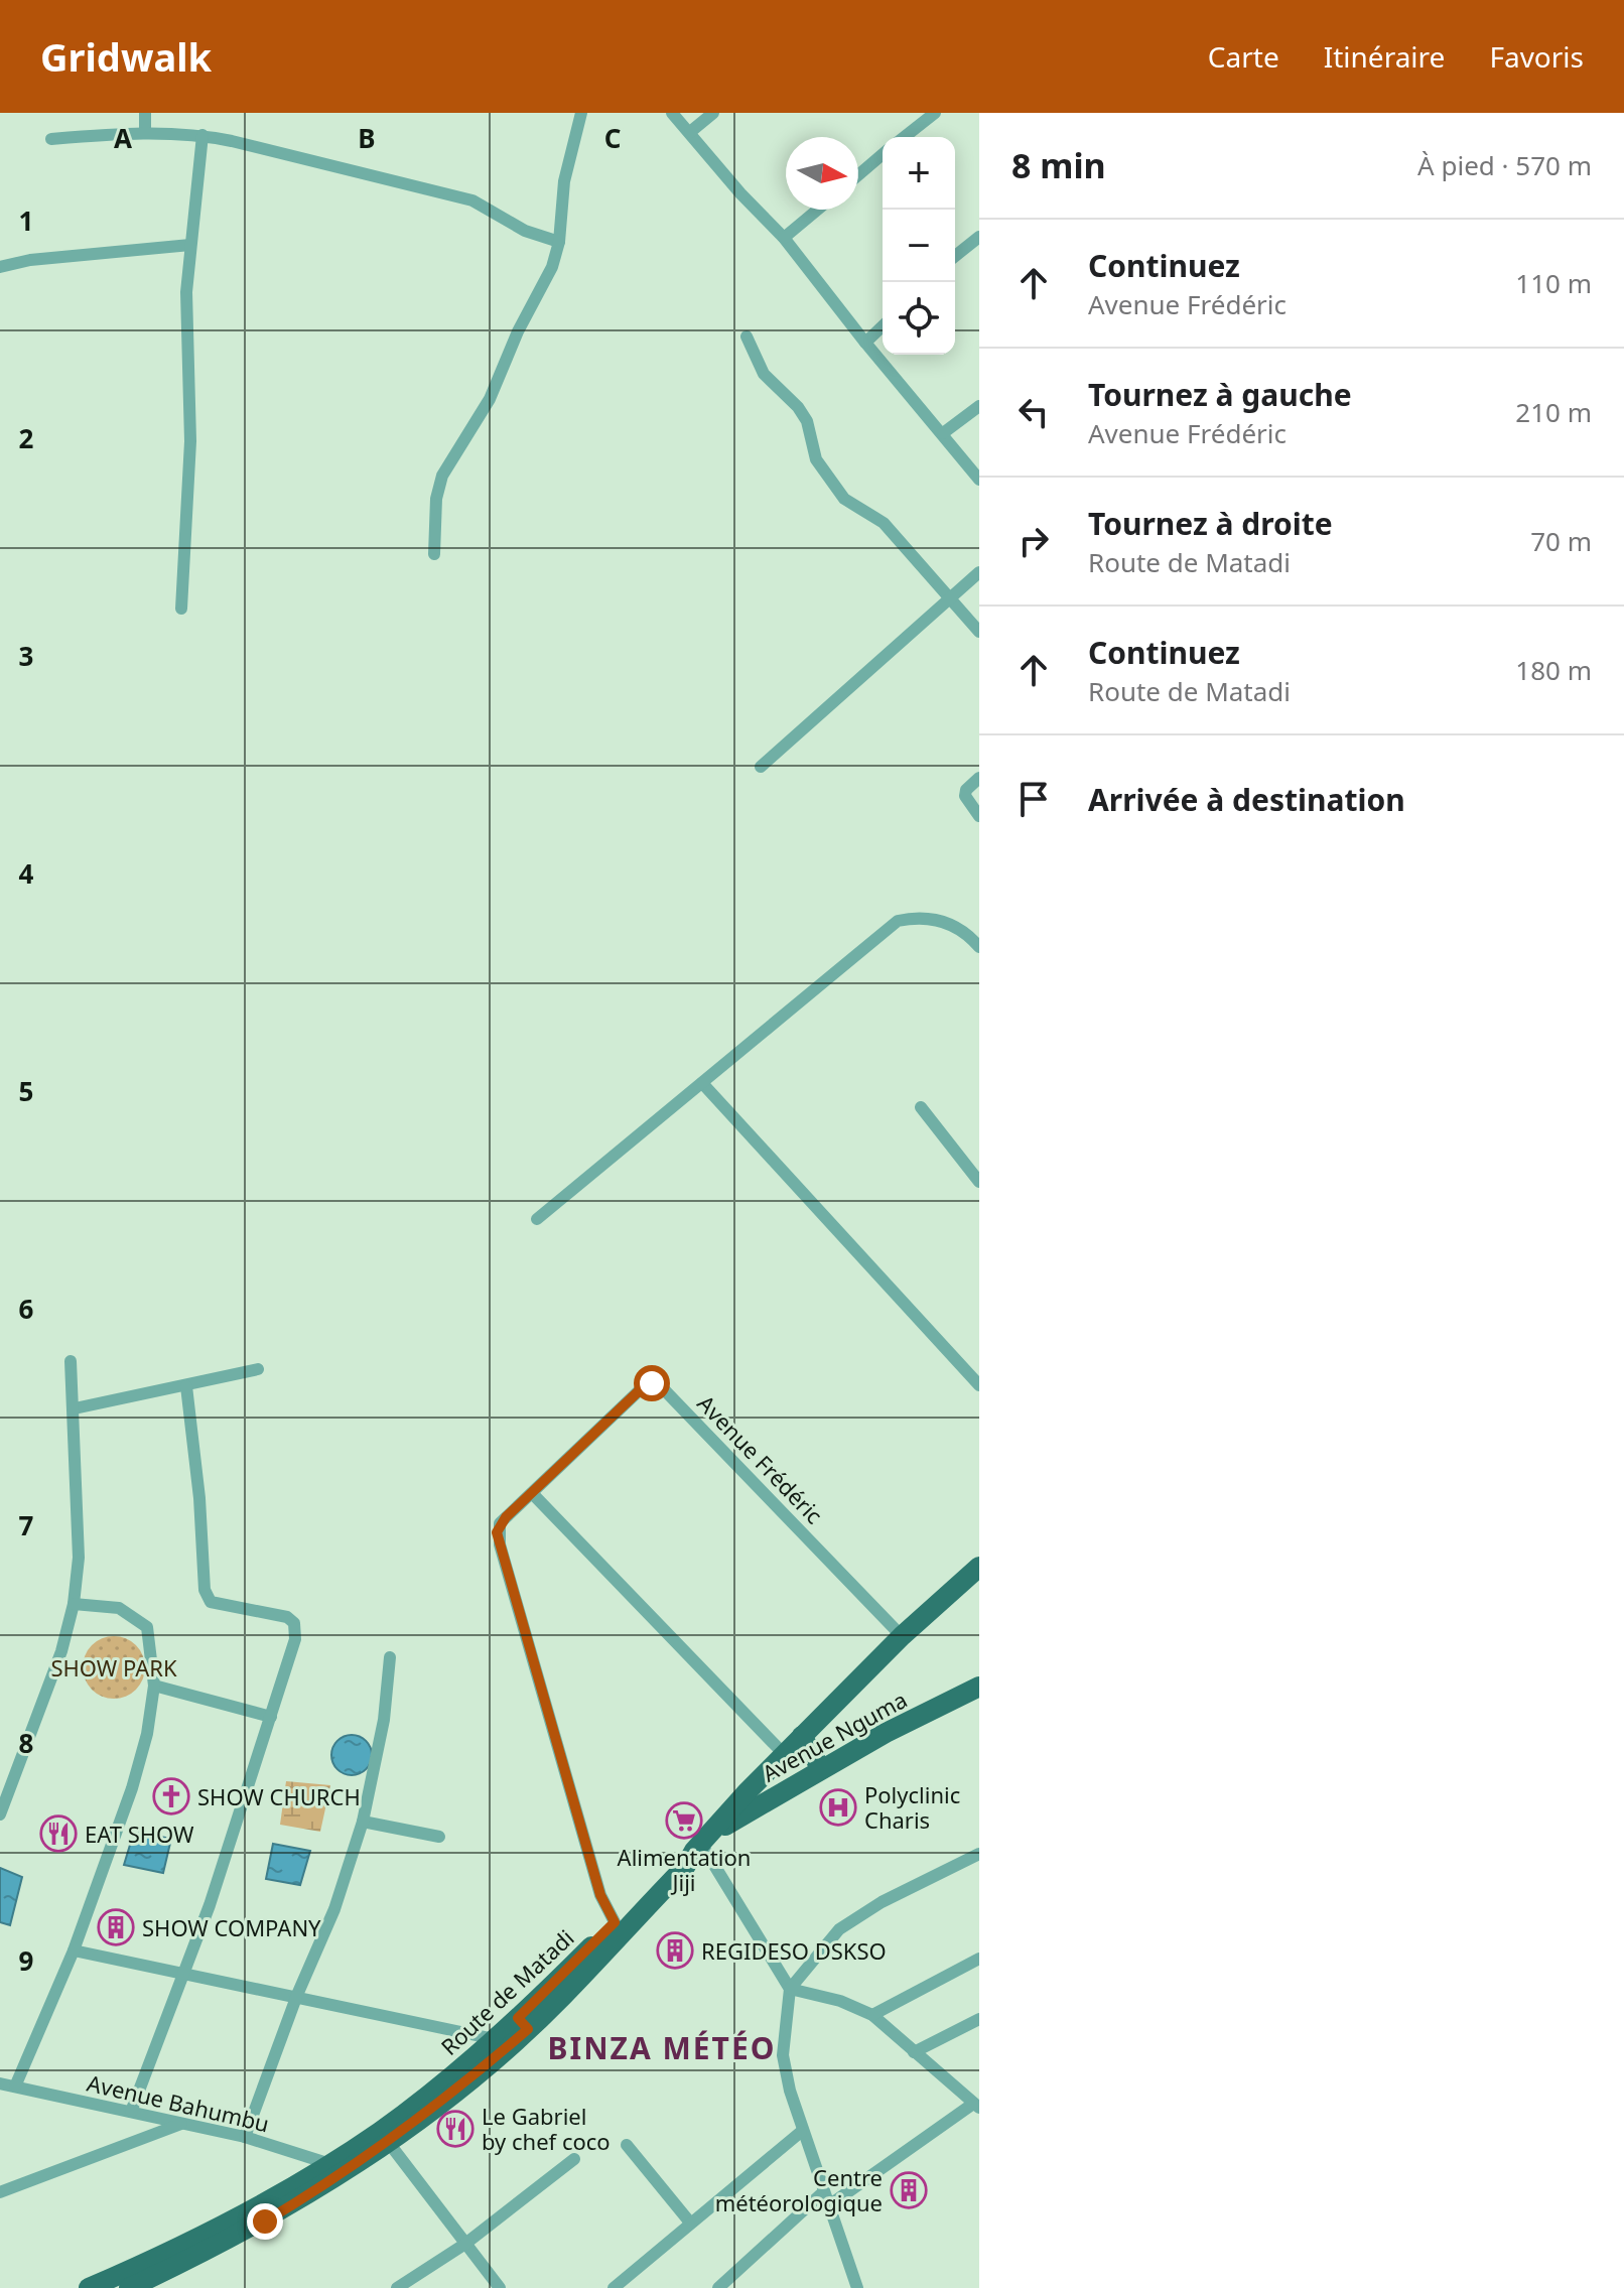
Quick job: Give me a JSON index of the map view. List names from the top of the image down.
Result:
{
  "streets": {
    "main road": ["Avenue Nguma", "Route de Matadi"],
    "street": ["Avenue Frédéric", "Avenue Bahumbu"]
  },
  "crossings": [
    ["Avenue Frédéric", "Route de Matadi"],
    ["Avenue Nguma", "Route de Matadi"],
    ["Route de Matadi", "Avenue Bahumbu"]
  ],
  "districts": ["BINZA MÉTÉO"],
  "parks": ["SHOW PARK"],
  "places": {
    "church": ["SHOW CHURCH"],
    "hospital": ["Polyclinic Charis"],
    "supermarket": ["Alimentation Jiji"],
    "restaurant": ["EAT SHOW", "Le Gabriel by chef coco"],
    "building": ["SHOW COMPANY", "REGIDESO DSKSO", "Centre météorologique"]
  },
  "north": "right",
  "page": {
    "header": "Gridwalk",
    "nav": ["Carte", "Itinéraire", "Favoris"],
    "heading": ["8 min", "À pied · 570 m"],
    "map_buttons": ["+", "−"],
    "list": [
      ["Continuez", "Avenue Frédéric", "110 m"],
      ["Tournez à gauche", "Avenue Frédéric", "210 m"],
      ["Tournez à droite", "Route de Matadi", "70 m"],
      ["Continuez", "Route de Matadi", "180 m"],
      "Arrivée à destination"
    ]
  },
  "grid": {
    "columns": ["A", "B", "C"],
    "rows": [
      "1",
      "2",
      "3",
      "4",
      "5",
      "6",
      "7",
      "8",
      "9"
    ]
  }
}
